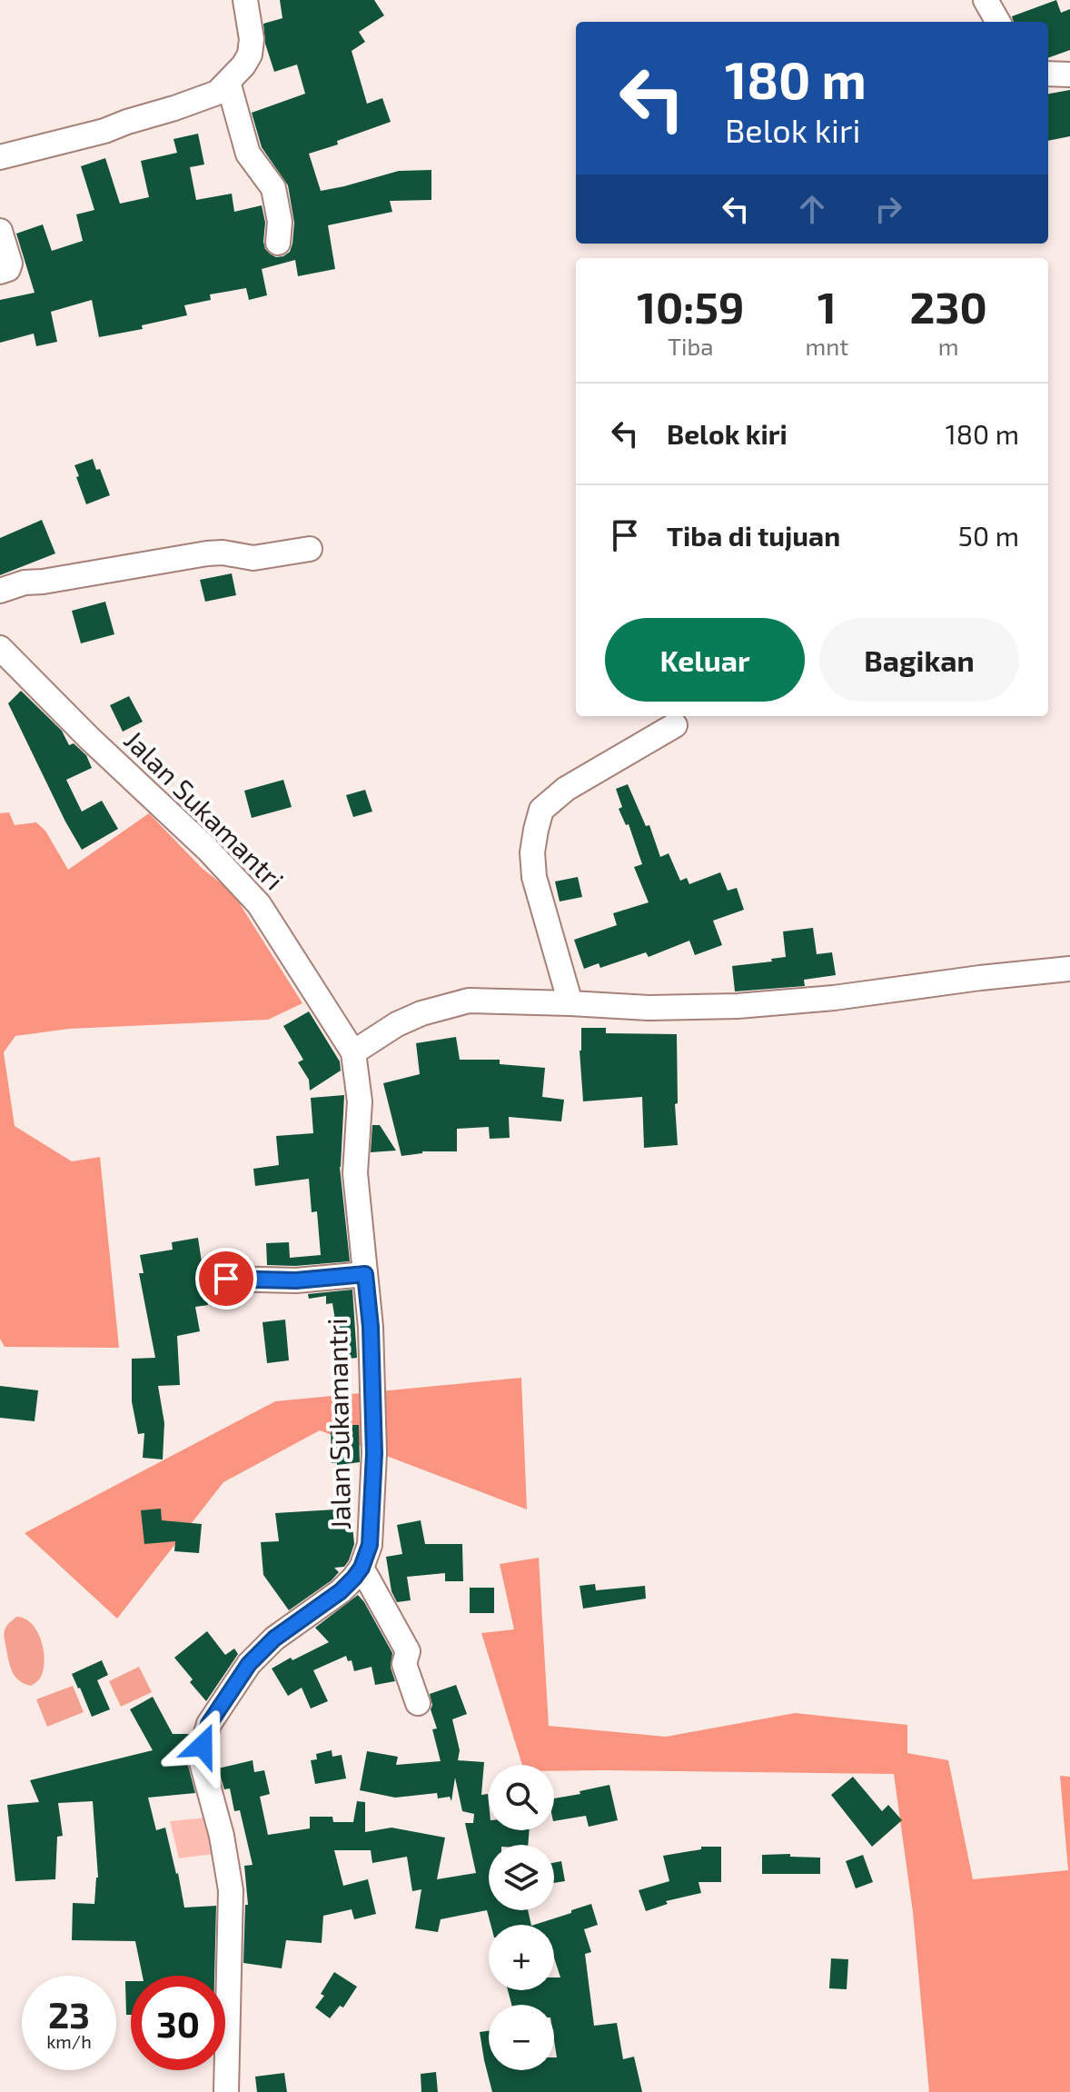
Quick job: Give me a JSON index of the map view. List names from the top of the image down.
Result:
{
  "streets": {
    "street": ["Jalan Sukamantri"]
  },
  "page": {
    "turn": ["180 m", "Belok kiri"],
    "eta": [
      "10:59",
      "Tiba",
      "1",
      "mnt",
      "230",
      "m"
    ],
    "list": [
      {
        "name": "Belok kiri",
        "value": "180 m"
      },
      {
        "name": "Tiba di tujuan",
        "value": "50 m"
      }
    ],
    "buttons": ["Keluar", "Bagikan"],
    "map_buttons": ["+", "−"],
    "speed": "23 km/h",
    "limit": "30"
  }
}
